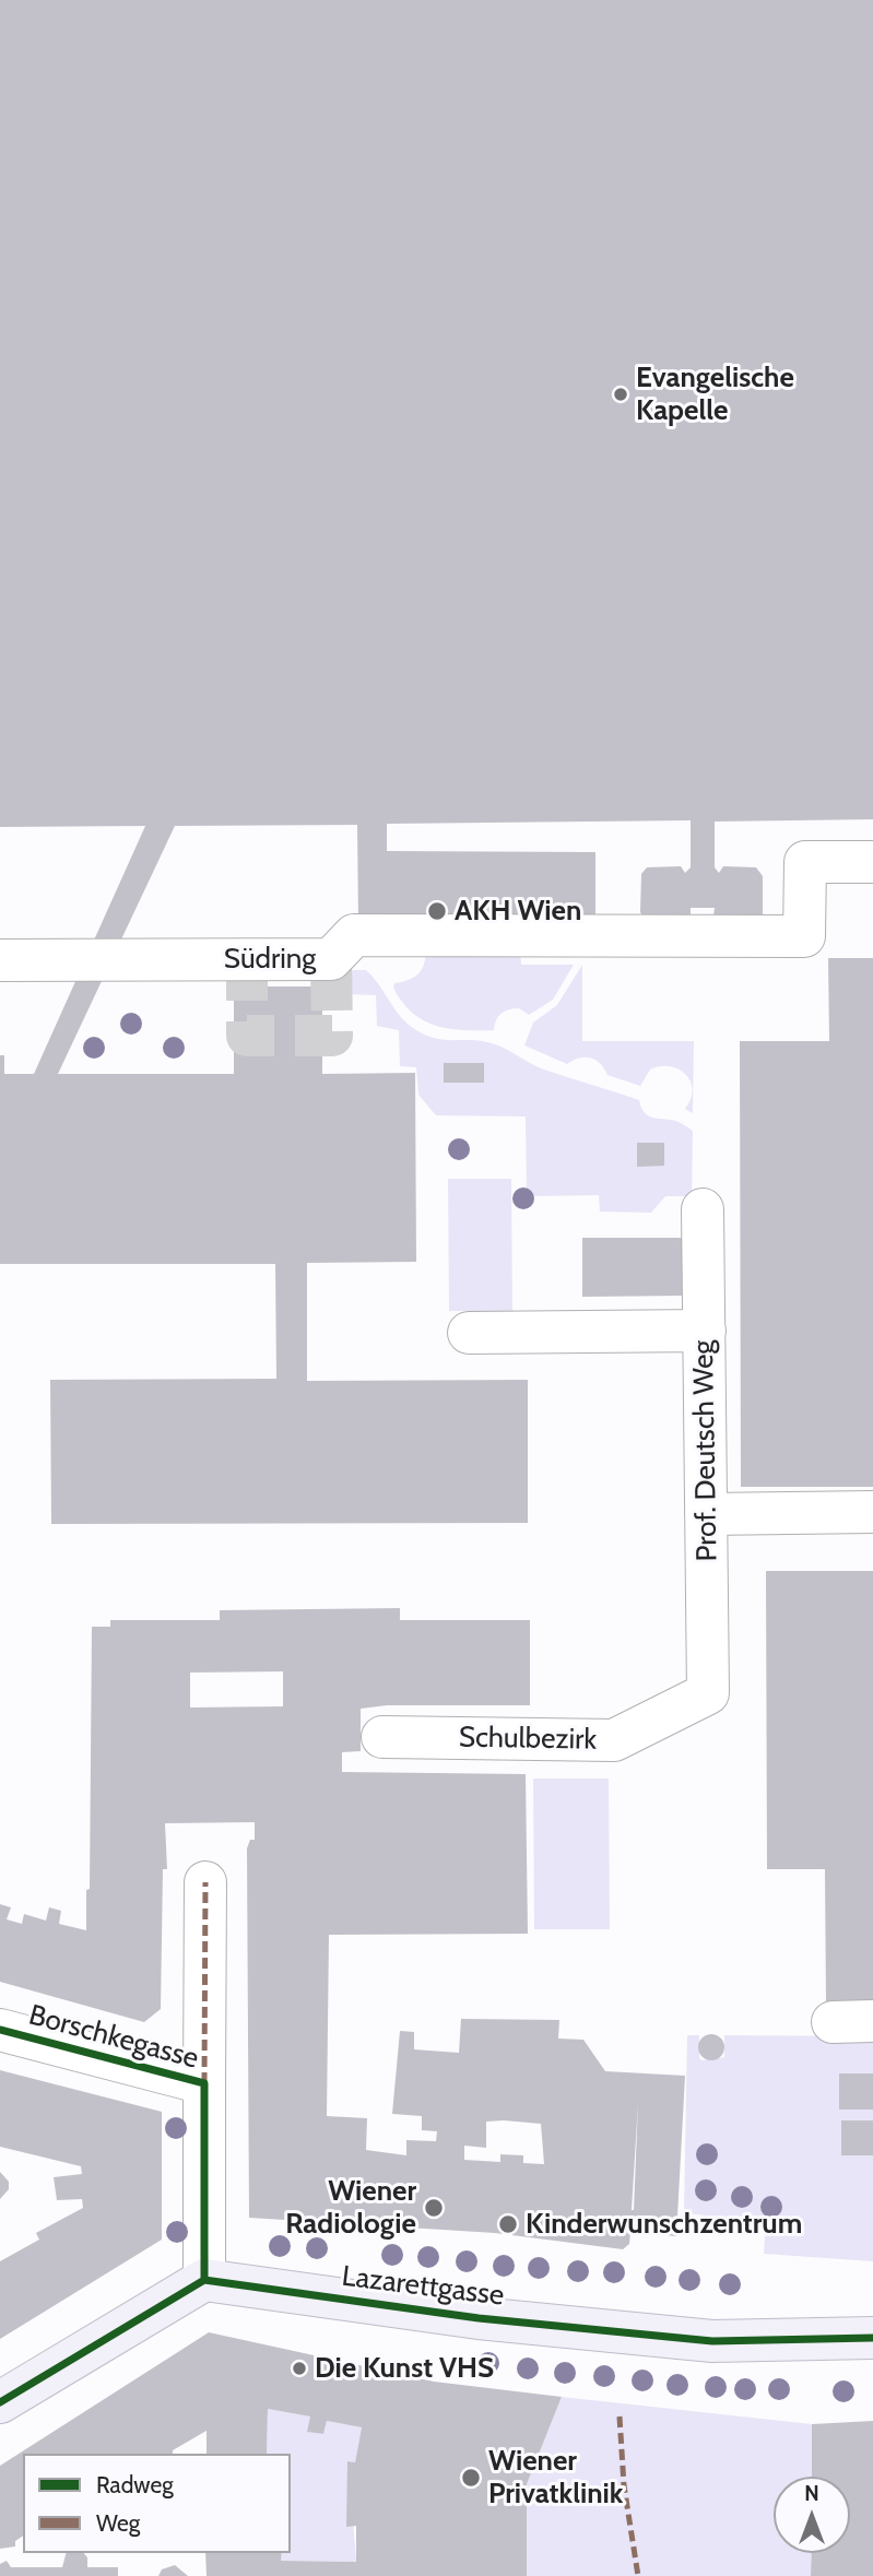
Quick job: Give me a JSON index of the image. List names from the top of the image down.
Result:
{
  "streets": {
    "main road": ["Lazarettgasse"],
    "street": [
      "Südring",
      "Prof. Deutsch Weg",
      "Schulbezirk",
      "Borschkegasse"
    ]
  },
  "crossings": [
    ["Prof. Deutsch Weg", "Schulbezirk"],
    ["Borschkegasse", "Lazarettgasse"]
  ],
  "places": [
    "Evangelische Kapelle",
    "AKH Wien",
    "Wiener Radiologie",
    "Kinderwunschzentrum",
    "Die Kunst VHS",
    "Wiener Privatklinik"
  ],
  "legend": ["Radweg", "Weg"],
  "north": "top"
}
